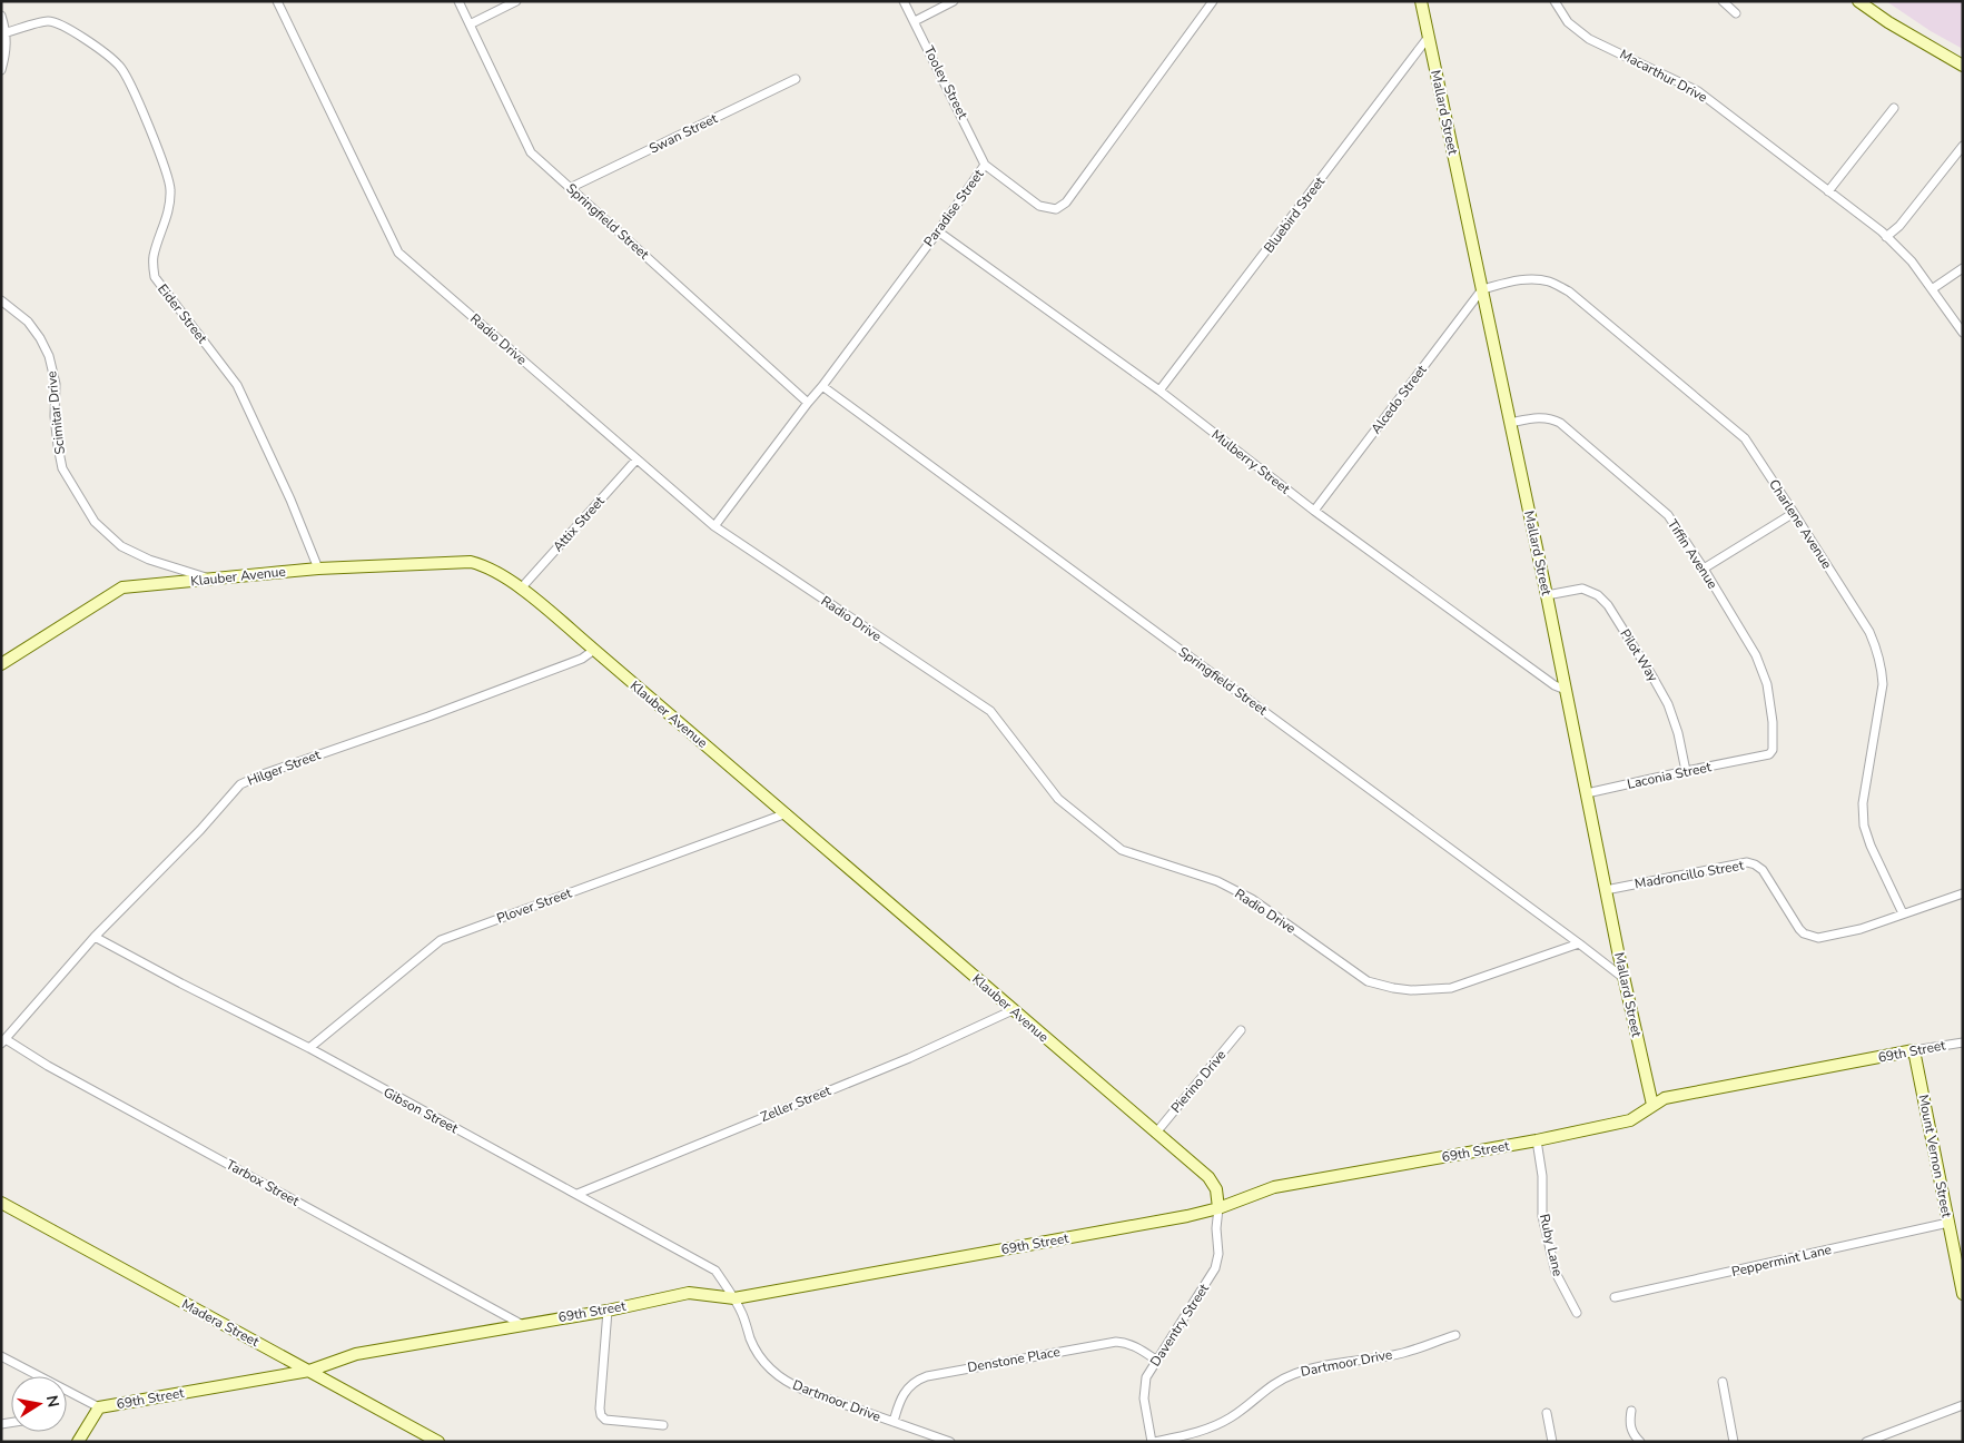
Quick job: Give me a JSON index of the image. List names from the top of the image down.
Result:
{
  "streets": {
    "street": [
      "Macarthur Drive",
      "Tooley Street",
      "Mallard Street",
      "Swan Street",
      "Paradise Street",
      "Bluebird Street",
      "Springfield Street",
      "Eider Street",
      "Radio Drive",
      "Alcedo Street",
      "Scimitar Drive",
      "Mulberry Street",
      "Attix Street",
      "Charlene Avenue",
      "Tiffin Avenue",
      "Klauber Avenue",
      "Pilot Way",
      "Hilger Street",
      "Laconia Street",
      "Madroncillo Street",
      "Plover Street",
      "69th Street",
      "Pierino Drive",
      "Zeller Street",
      "Gibson Street",
      "Mount Vernon Street",
      "Tarbox Street",
      "Ruby Lane",
      "Peppermint Lane",
      "Madera Street",
      "Daventry Street",
      "Denstone Place",
      "Dartmoor Drive"
    ]
  },
  "crossings": [
    ["Tooley Street", "Paradise Street"],
    ["Mallard Street", "Bluebird Street"],
    ["Mallard Street", "Springfield Street"],
    ["Mallard Street", "Alcedo Street"],
    ["Mallard Street", "Mulberry Street"],
    ["Mallard Street", "Charlene Avenue"],
    ["Mallard Street", "Tiffin Avenue"],
    ["Mallard Street", "Pilot Way"],
    ["Mallard Street", "Laconia Street"],
    ["Mallard Street", "Madroncillo Street"],
    ["Mallard Street", "69th Street"],
    ["Swan Street", "Springfield Street"],
    ["Paradise Street", "Springfield Street"],
    ["Paradise Street", "Radio Drive"],
    ["Paradise Street", "Mulberry Street"],
    ["Bluebird Street", "Mulberry Street"],
    ["Springfield Street", "Radio Drive"],
    ["Eider Street", "Klauber Avenue"],
    ["Radio Drive", "Attix Street"],
    ["Alcedo Street", "Mulberry Street"],
    ["Alcedo Street", "Charlene Avenue"],
    ["Scimitar Drive", "Klauber Avenue"],
    ["Attix Street", "Klauber Avenue"],
    ["Charlene Avenue", "Madroncillo Street"],
    ["Tiffin Avenue", "Laconia Street"],
    ["Klauber Avenue", "Hilger Street"],
    ["Klauber Avenue", "Plover Street"],
    ["Klauber Avenue", "69th Street"],
    ["Klauber Avenue", "Pierino Drive"],
    ["Klauber Avenue", "Zeller Street"],
    ["Klauber Avenue", "Daventry Street"],
    ["Pilot Way", "Laconia Street"],
    ["Hilger Street", "Gibson Street"],
    ["Hilger Street", "Tarbox Street"],
    ["Plover Street", "Gibson Street"],
    ["69th Street", "Gibson Street"],
    ["69th Street", "Mount Vernon Street"],
    ["69th Street", "Tarbox Street"],
    ["69th Street", "Ruby Lane"],
    ["69th Street", "Madera Street"],
    ["69th Street", "Daventry Street"],
    ["69th Street", "Dartmoor Drive"],
    ["Zeller Street", "Gibson Street"],
    ["Gibson Street", "Dartmoor Drive"],
    ["Mount Vernon Street", "Peppermint Lane"],
    ["Daventry Street", "Denstone Place"],
    ["Daventry Street", "Dartmoor Drive"],
    ["Denstone Place", "Dartmoor Drive"]
  ],
  "north": "right"
}
